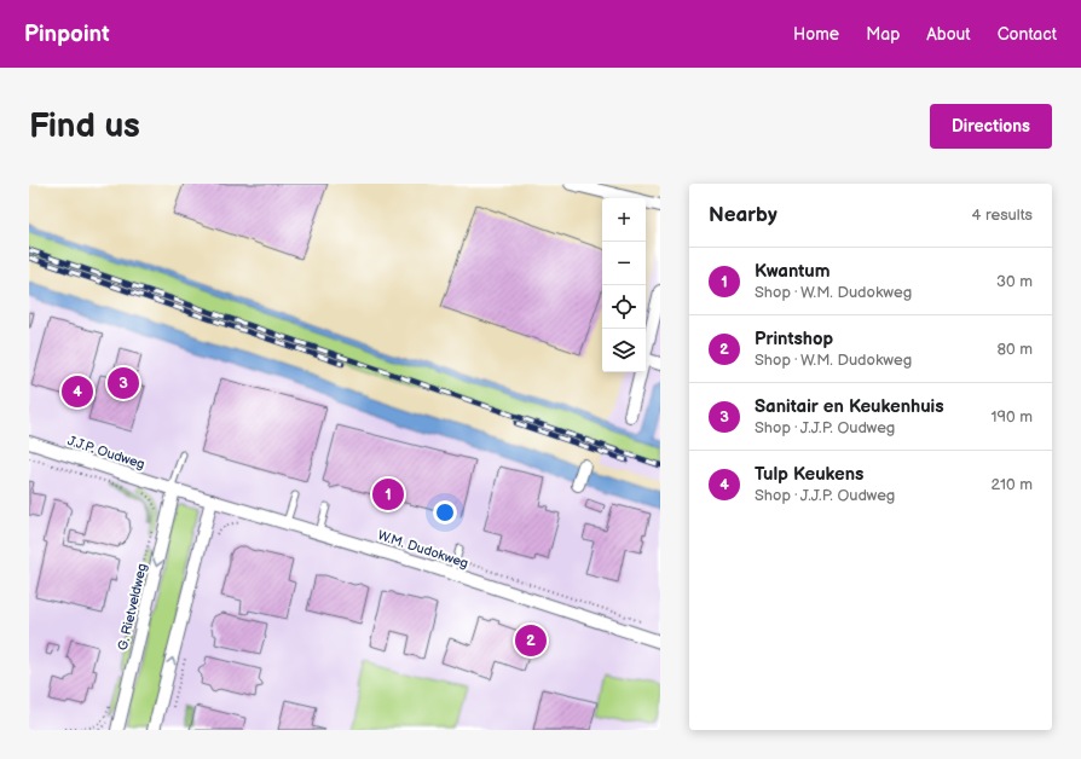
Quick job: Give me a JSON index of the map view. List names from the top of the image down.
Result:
{
  "streets": {
    "street": ["J.J.P. Oudweg", "W.M. Dudokweg", "G. Rietveldweg"]
  },
  "crossings": [
    ["J.J.P. Oudweg", "W.M. Dudokweg"],
    ["J.J.P. Oudweg", "G. Rietveldweg"],
    ["W.M. Dudokweg", "G. Rietveldweg"]
  ],
  "page": {
    "header": "Pinpoint",
    "nav": [
      "Home",
      "Map",
      "About",
      "Contact"
    ],
    "buttons": "Directions",
    "title": "Find us",
    "heading": ["Nearby", "4 results"],
    "map_buttons": ["+", "−"],
    "list": [
      {
        "mark": "1",
        "name": "Kwantum",
        "note": "Shop · W.M. Dudokweg",
        "value": "30 m"
      },
      {
        "mark": "2",
        "name": "Printshop",
        "note": "Shop · W.M. Dudokweg",
        "value": "80 m"
      },
      {
        "mark": "3",
        "name": "Sanitair en Keukenhuis",
        "note": "Shop · J.J.P. Oudweg",
        "value": "190 m"
      },
      {
        "mark": "4",
        "name": "Tulp Keukens",
        "note": "Shop · J.J.P. Oudweg",
        "value": "210 m"
      }
    ],
    "pins": [
      "3",
      "4",
      "1",
      "2"
    ]
  }
}
